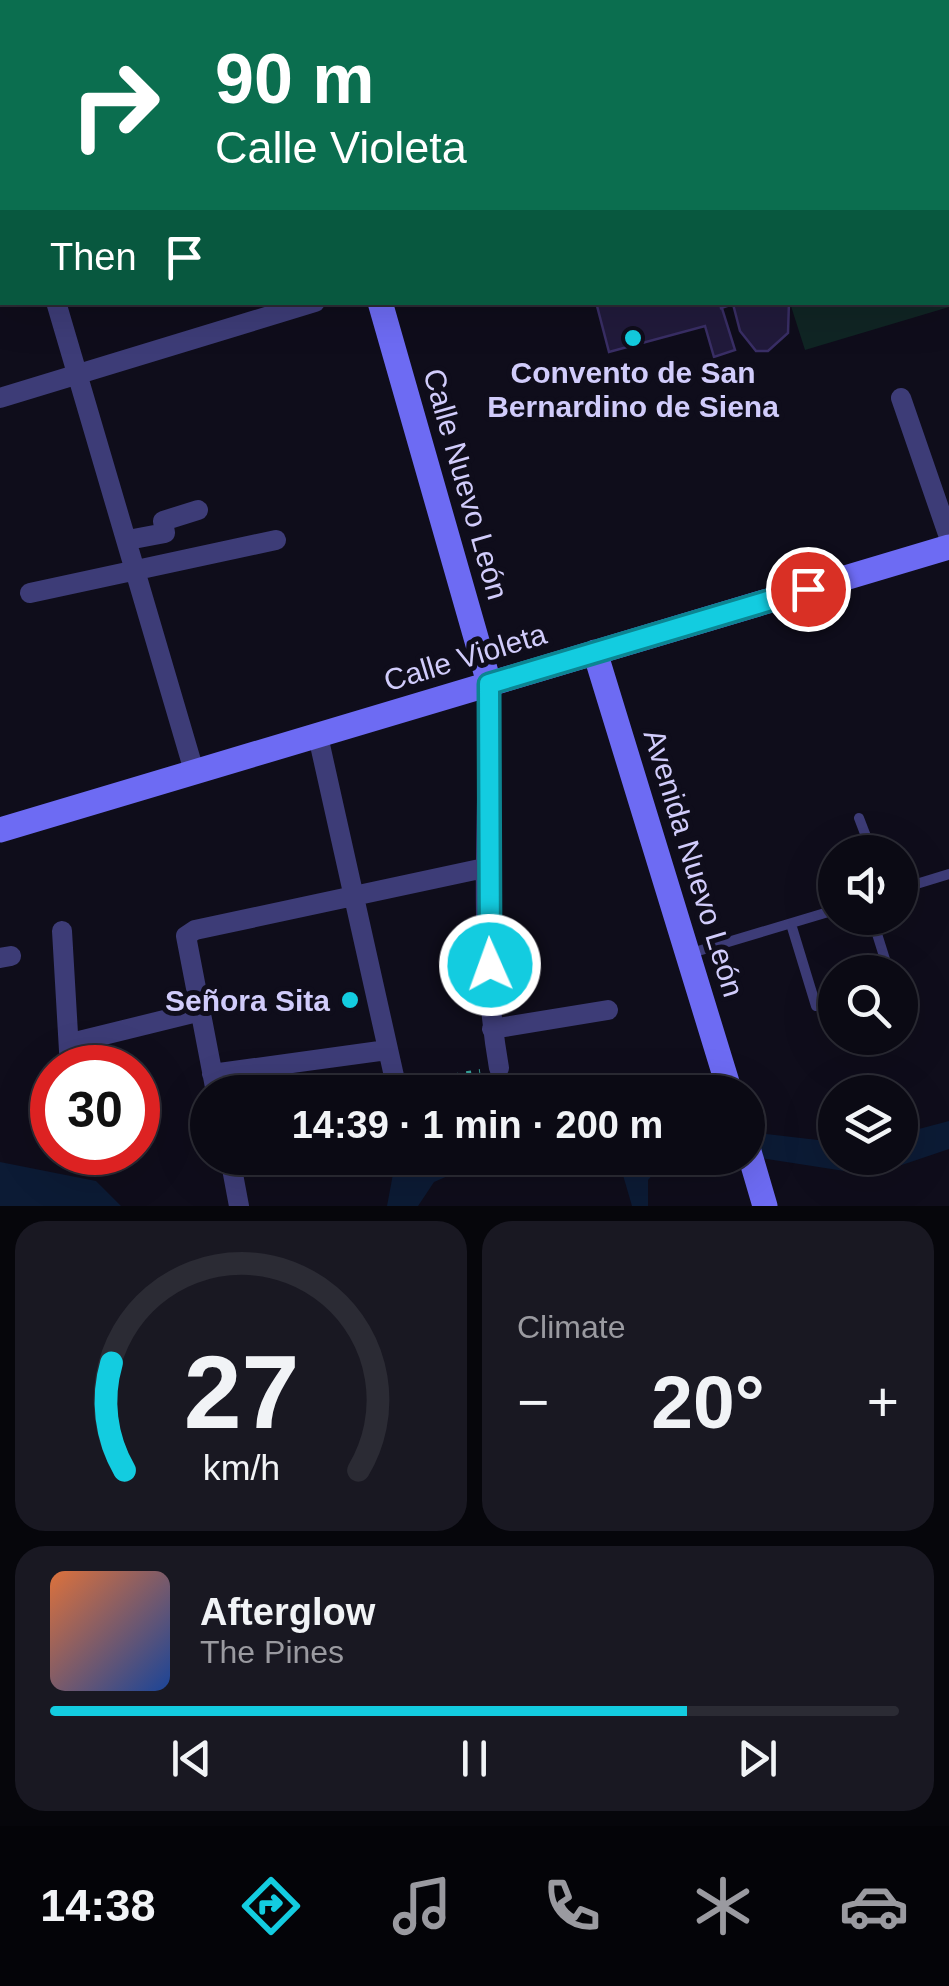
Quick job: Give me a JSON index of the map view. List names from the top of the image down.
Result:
{
  "streets": {
    "street": ["Calle Nuevo León", "Calle Violeta", "Avenida Nuevo León"]
  },
  "crossings": [
    ["Calle Nuevo León", "Calle Violeta"],
    ["Calle Violeta", "Avenida Nuevo León"]
  ],
  "places": ["Convento de San Bernardino de Siena", "Señora Sita"],
  "page": {
    "turn": ["90 m", "Calle Violeta"],
    "then": "Then",
    "limit": "30",
    "trip": "14:39 · 1 min · 200 m",
    "tile": "Climate",
    "heat": ["−", "20°", "+"],
    "song": ["Afterglow", "The Pines"],
    "tabs": "14:38",
    "gauge": ["27", "km/h"]
  }
}
